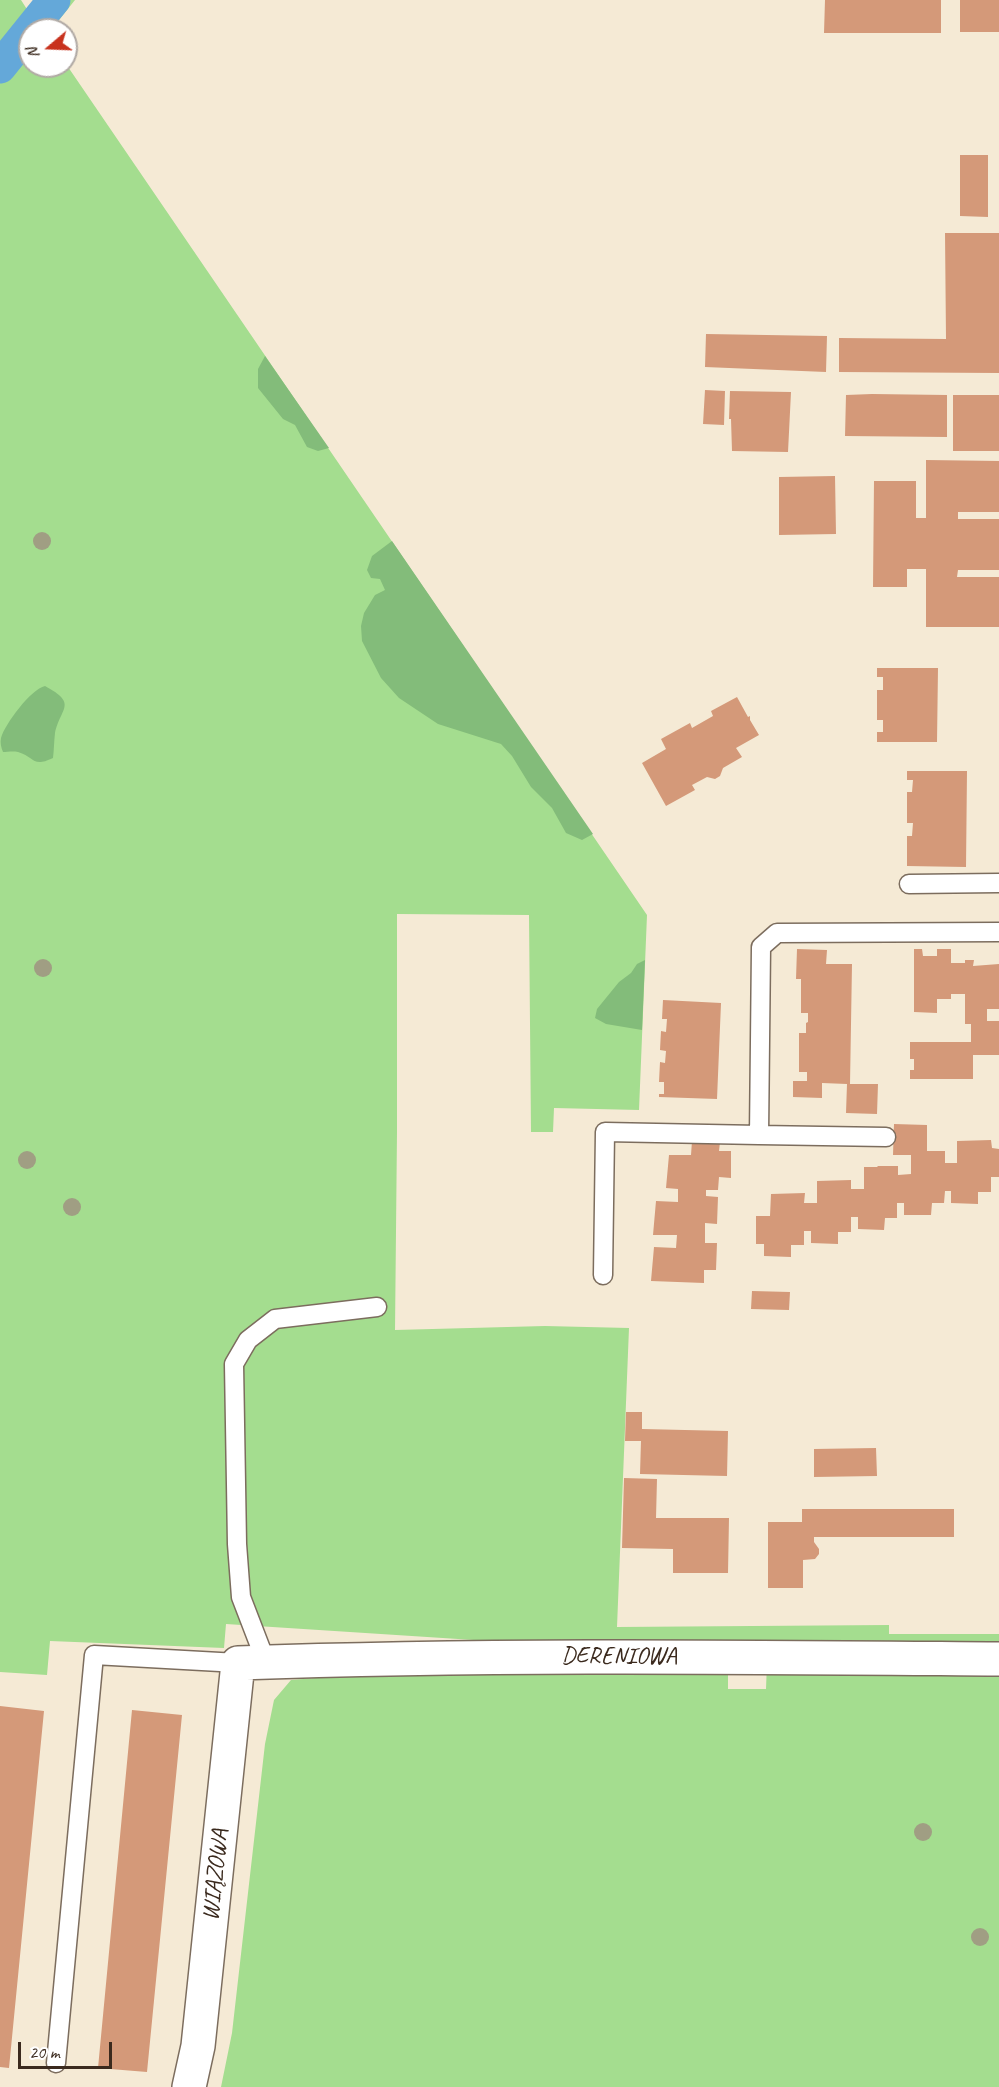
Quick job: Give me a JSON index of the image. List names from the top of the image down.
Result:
{
  "streets": {
    "street": ["DERENIOWA", "WIĄZOWA"]
  },
  "crossings": [
    ["DERENIOWA", "WIĄZOWA"]
  ],
  "scale_bar": "20 m",
  "north": "left"
}
